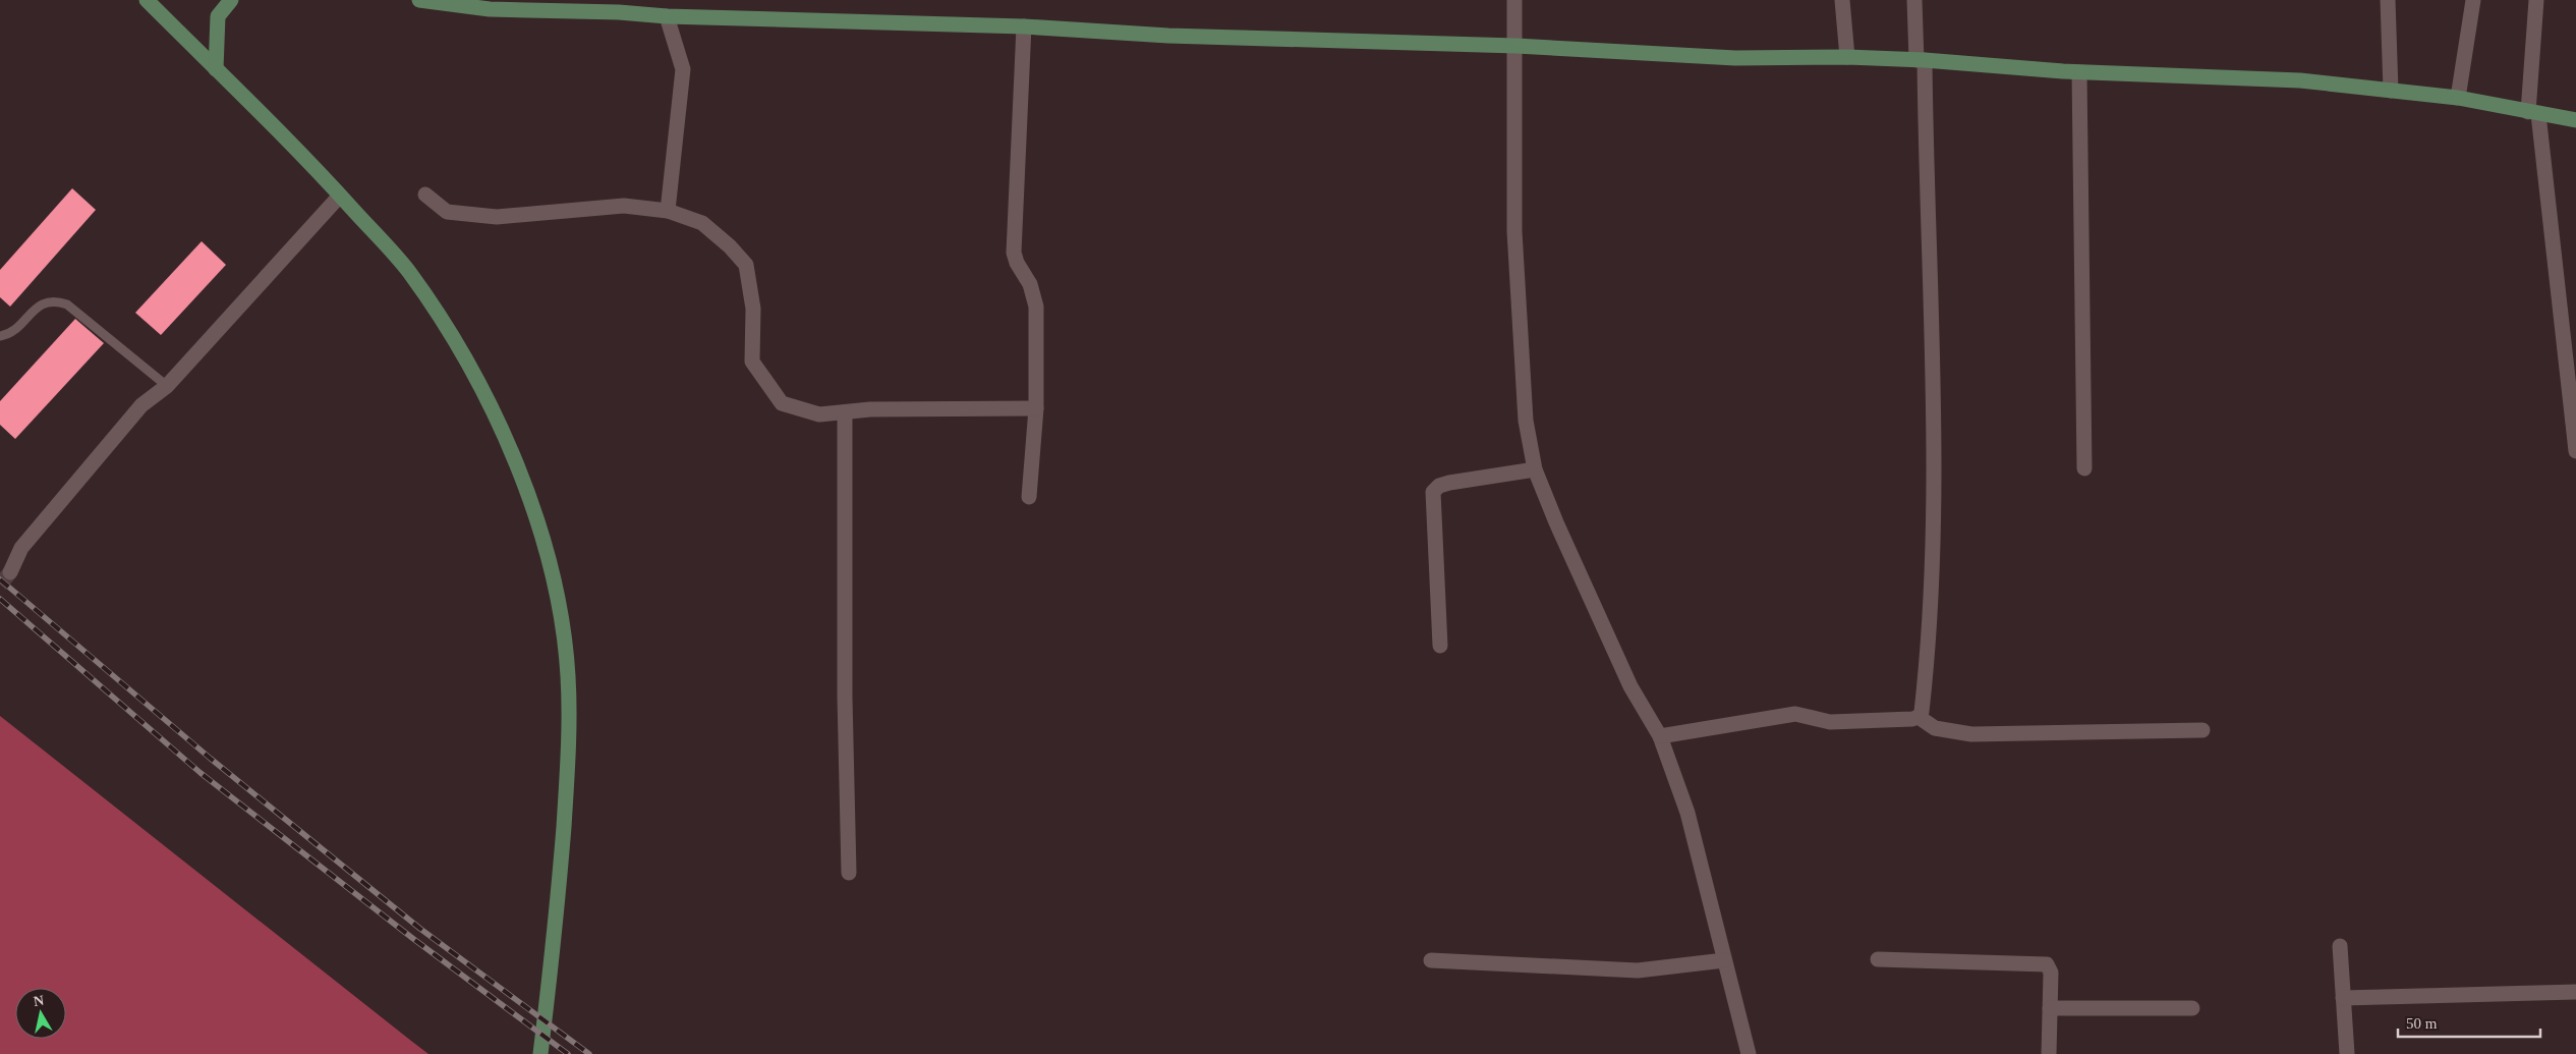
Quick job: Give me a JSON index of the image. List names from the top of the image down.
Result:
{
  "scale_bar": "50 m",
  "north": "top"
}
